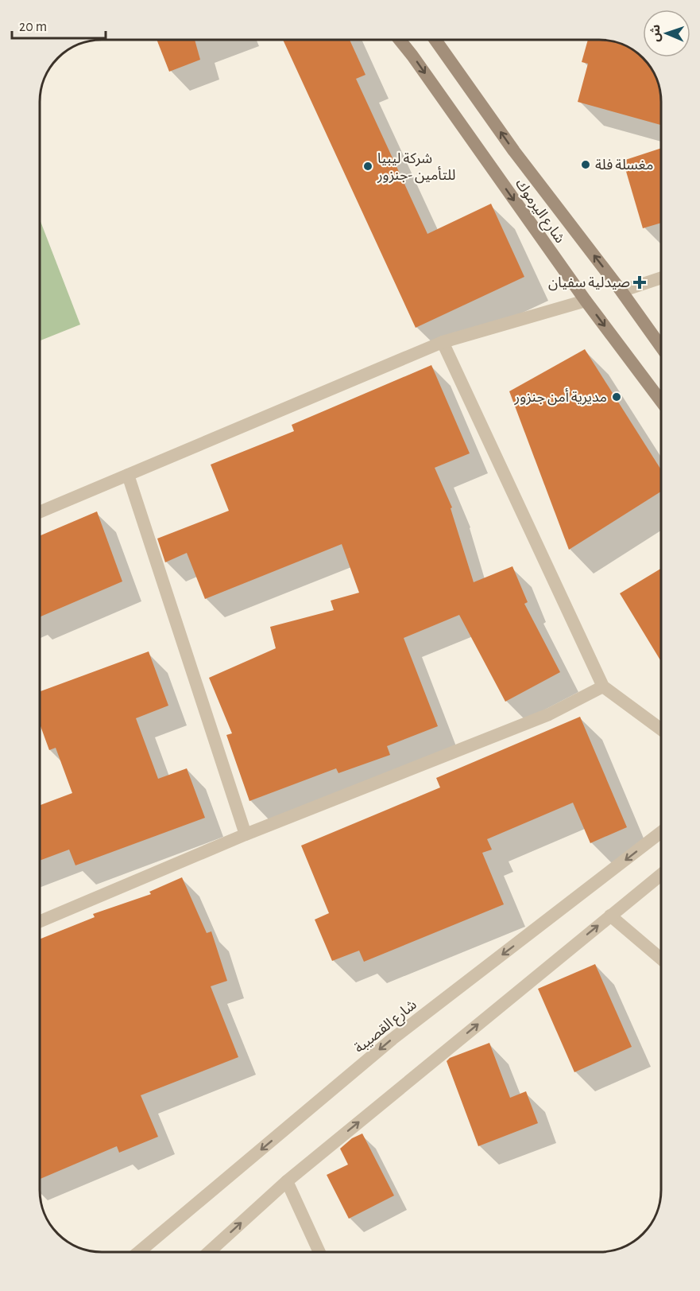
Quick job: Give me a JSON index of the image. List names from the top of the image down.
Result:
{
  "streets": {
    "main road": ["شارع اليرموك"],
    "street": ["شارع القصيبة"]
  },
  "places": {
    "other": ["مغسلة فلة", "شركة ليبيا للتأمين -جنزور", "مديرية أمن جنزور"],
    "health": ["صيدلية سفيان"]
  },
  "scale_bar": "20 m",
  "north": "left"
}
